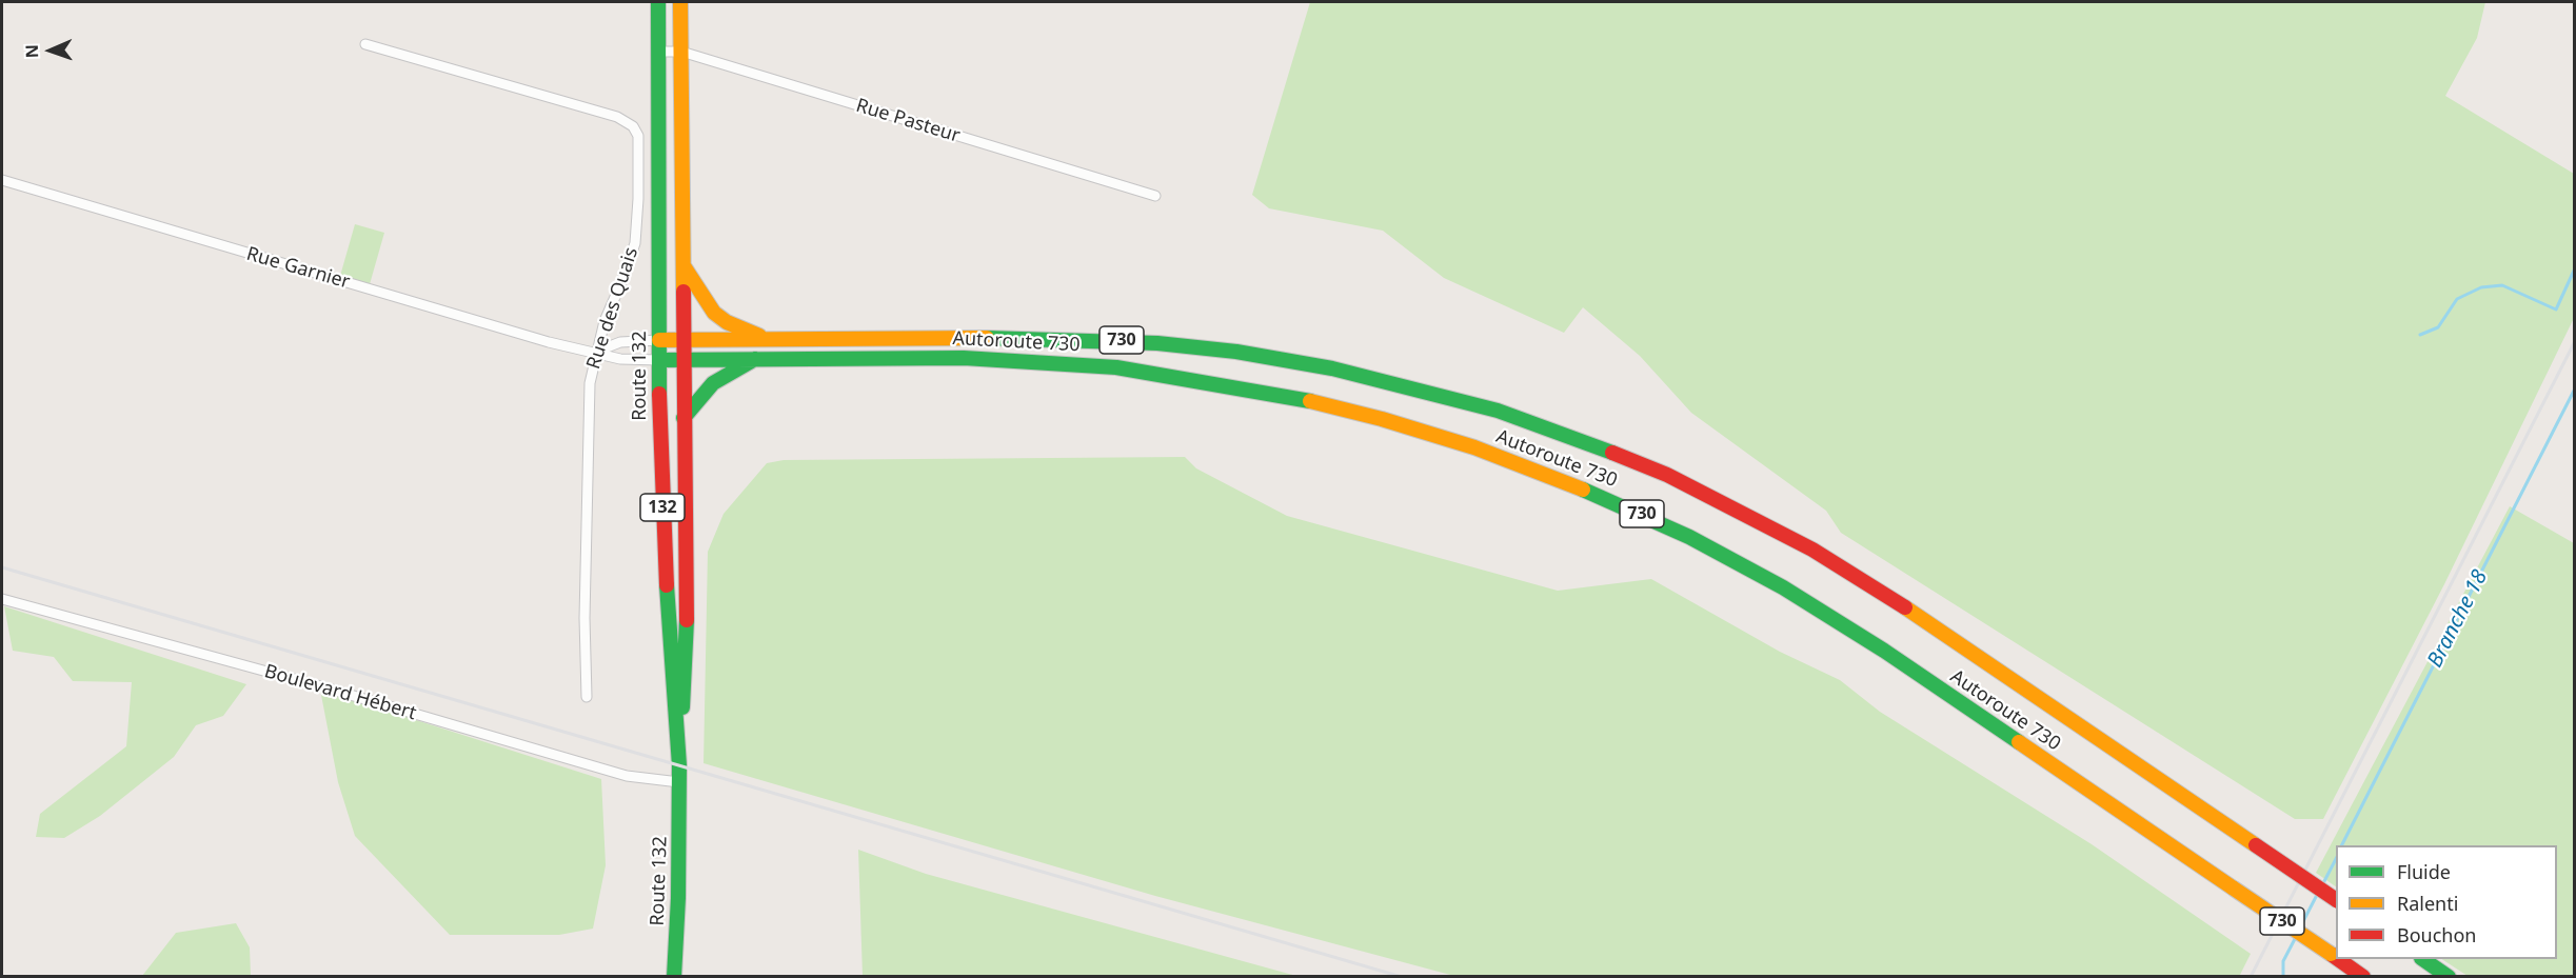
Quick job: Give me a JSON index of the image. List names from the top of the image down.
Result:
{
  "streets": {
    "highway": [
      "730",
      "Autoroute 730",
      "Route 132",
      "132"
    ],
    "street": [
      "Rue Pasteur",
      "Rue Garnier",
      "Rue des Quais",
      "Boulevard Hébert"
    ]
  },
  "crossings": [
    ["Rue Pasteur", "Route 132"],
    ["Rue Garnier", "Rue des Quais"],
    ["Rue Garnier", "Autoroute 730"],
    ["Rue Garnier", "Route 132"],
    ["Autoroute 730", "Route 132"],
    ["Route 132", "Boulevard Hébert"]
  ],
  "water": ["Branche 18"],
  "legend": ["Fluide", "Ralenti", "Bouchon"],
  "north": "left"
}
